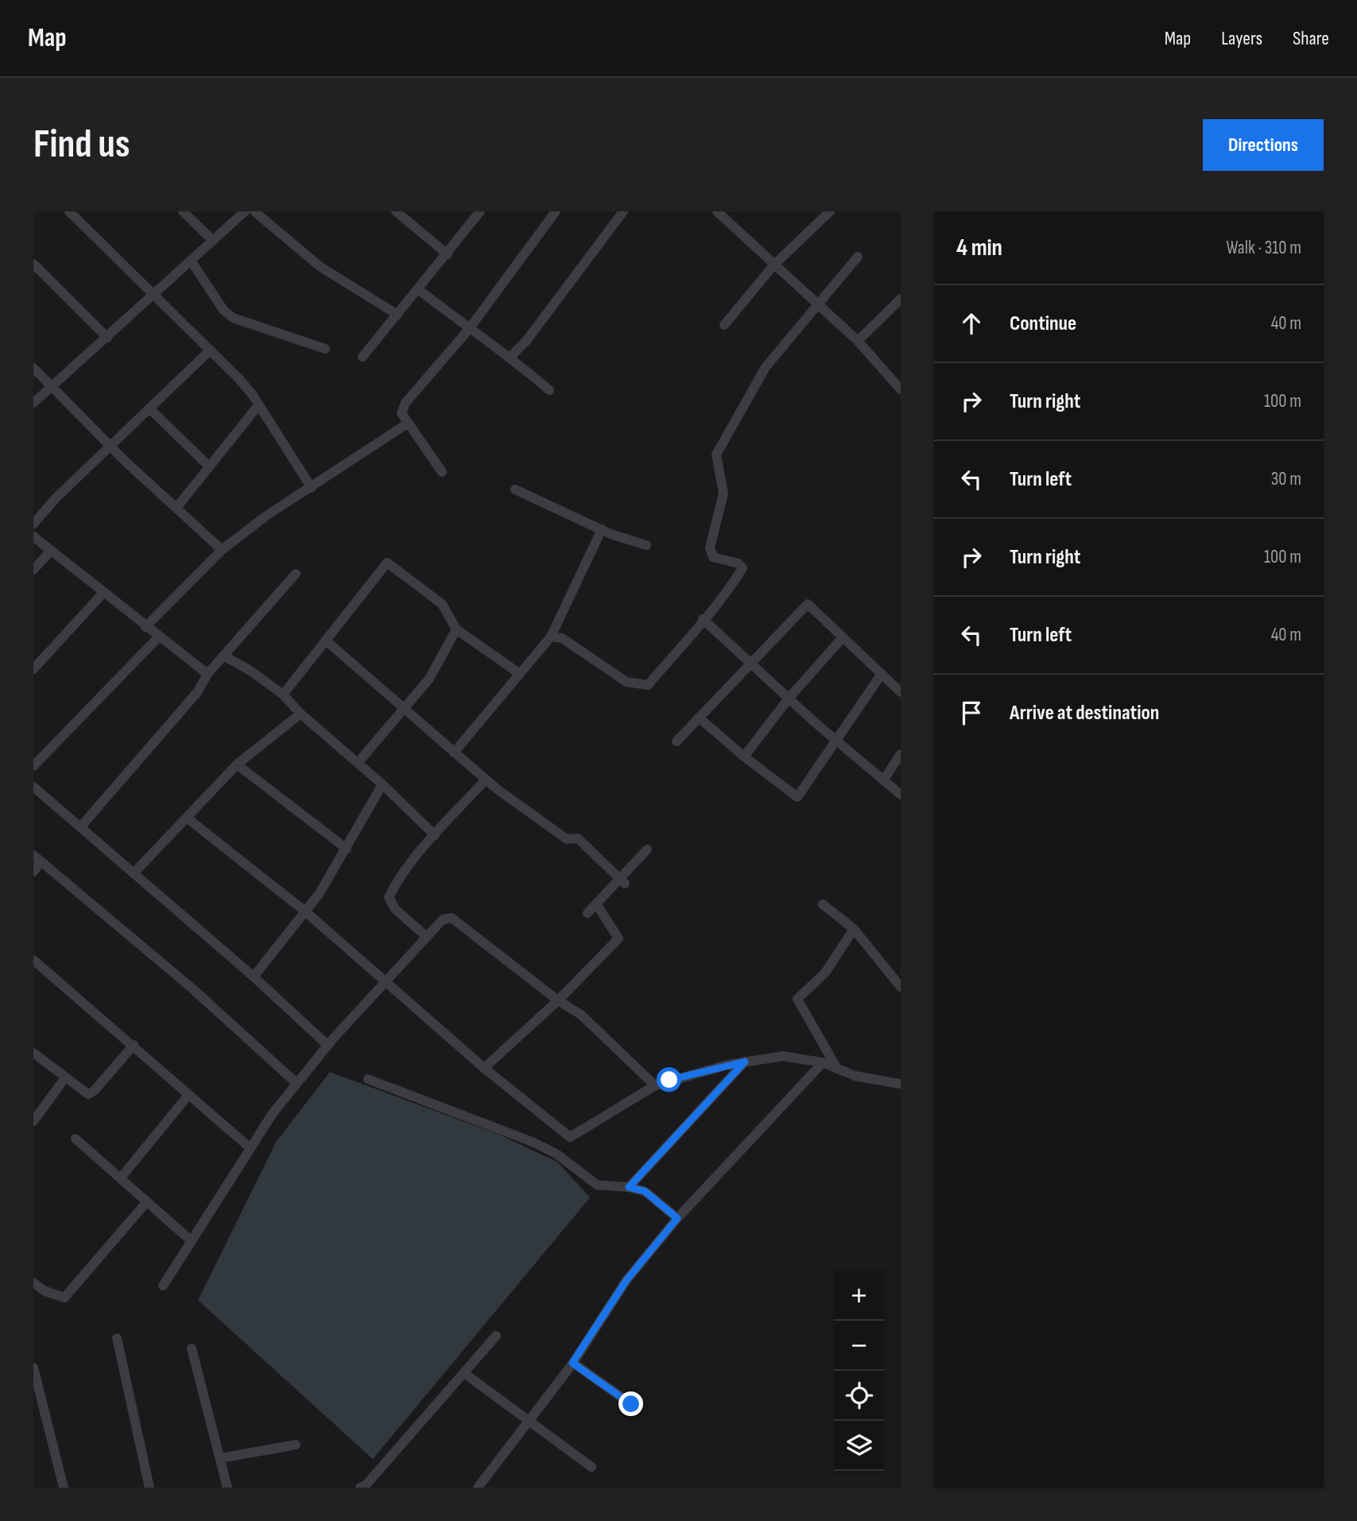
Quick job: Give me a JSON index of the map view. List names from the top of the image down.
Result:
{
  "page": {
    "header": "Map",
    "nav": ["Map", "Layers", "Share"],
    "buttons": "Directions",
    "title": "Find us",
    "heading": ["4 min", "Walk · 310 m"],
    "list": [
      ["Continue", "40 m"],
      ["Turn right", "100 m"],
      ["Turn left", "30 m"],
      ["Turn right", "100 m"],
      ["Turn left", "40 m"],
      "Arrive at destination"
    ],
    "map_buttons": ["+", "−"]
  }
}
